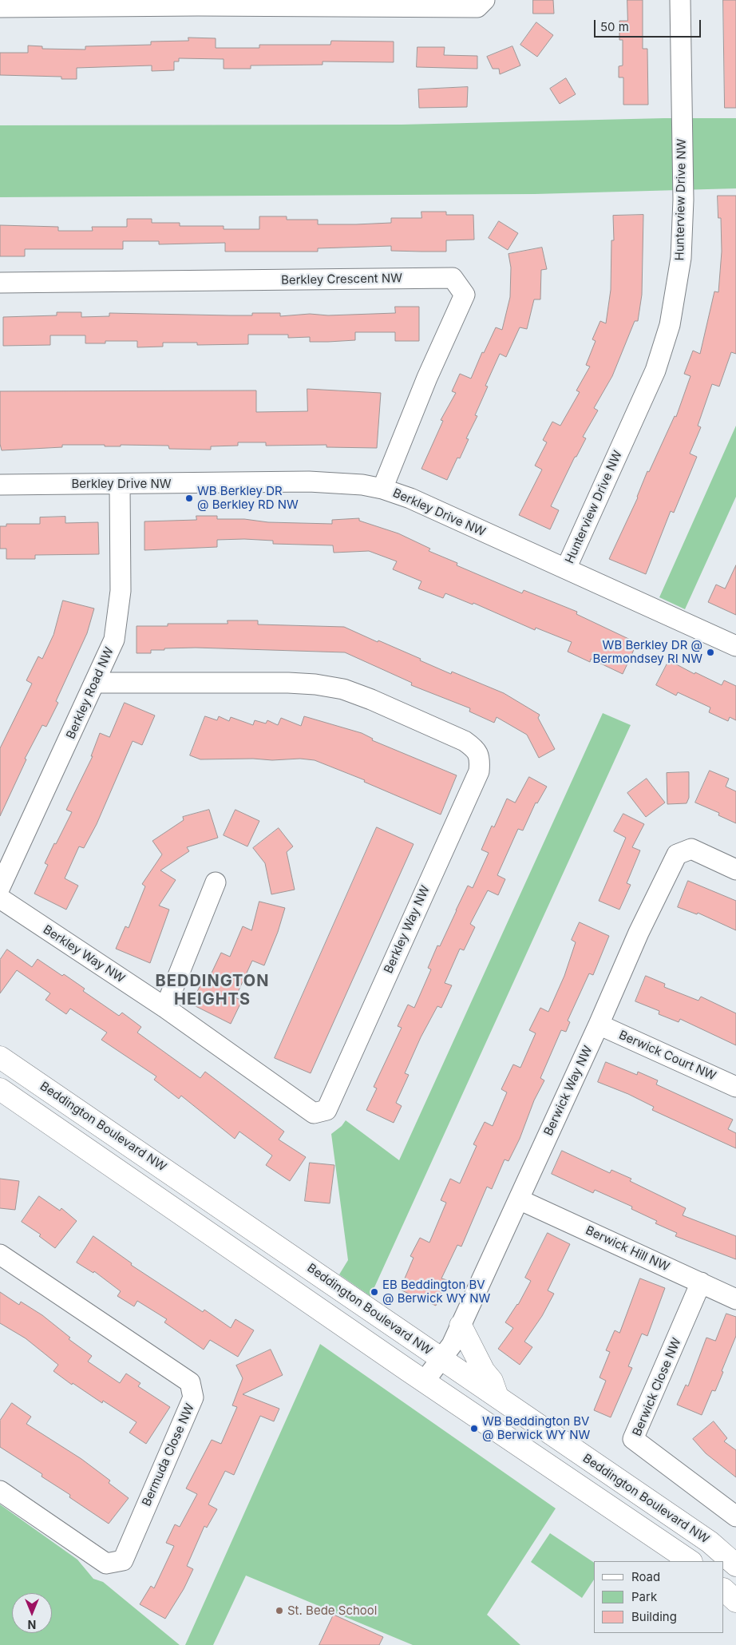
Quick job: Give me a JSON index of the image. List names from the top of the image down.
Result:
{
  "streets": {
    "main road": ["Beddington Boulevard NW"],
    "street": [
      "Hunterview Drive NW",
      "Berkley Crescent NW",
      "Berkley Drive NW",
      "Berkley Road NW",
      "Berkley Way NW",
      "Berwick Court NW",
      "Berwick Way NW",
      "Berwick Hill NW",
      "Berwick Close NW",
      "Bermuda Close NW"
    ]
  },
  "crossings": [
    ["Hunterview Drive NW", "Berkley Drive NW"],
    ["Berkley Crescent NW", "Berkley Drive NW"],
    ["Berkley Drive NW", "Berkley Road NW"],
    ["Berkley Road NW", "Berkley Way NW"],
    ["Berwick Court NW", "Berwick Way NW"],
    ["Berwick Way NW", "Beddington Boulevard NW"],
    ["Berwick Way NW", "Berwick Hill NW"],
    ["Berwick Hill NW", "Berwick Close NW"]
  ],
  "districts": ["BEDDINGTON HEIGHTS"],
  "places": [
    "WB Berkley DR @ Berkley RD NW",
    "WB Berkley DR @ Bermondsey RI NW",
    "EB Beddington BV @ Berwick WY NW",
    "WB Beddington BV @ Berwick WY NW",
    "St. Bede School"
  ],
  "legend": ["Road", "Park", "Building"],
  "scale_bar": "50 m",
  "north": "bottom"
}
